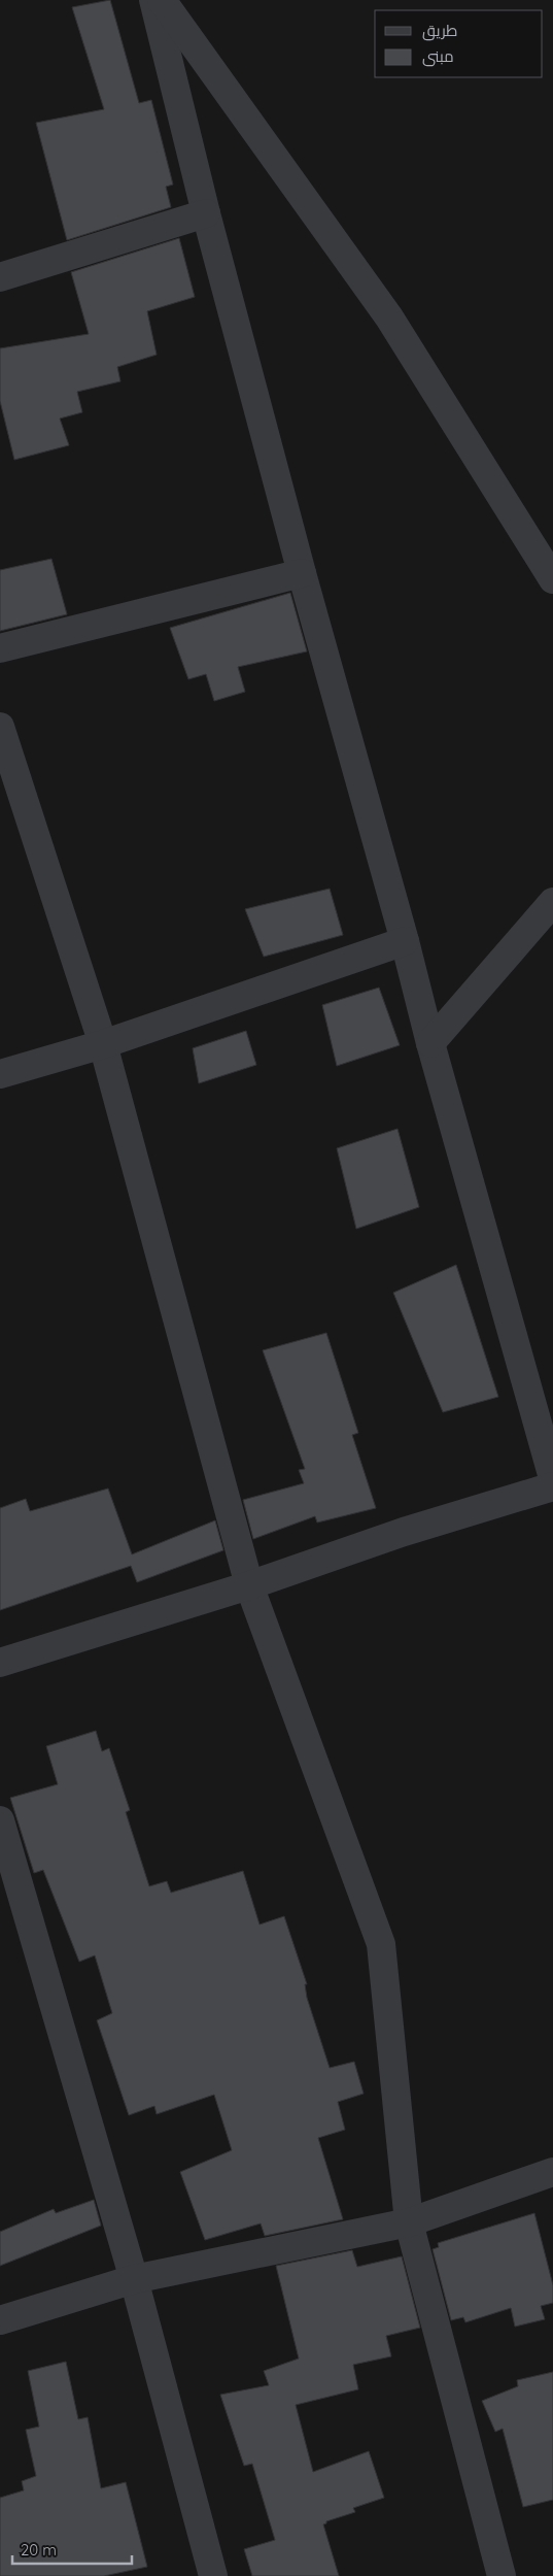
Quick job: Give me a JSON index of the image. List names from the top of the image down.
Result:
{
  "legend": ["طريق", "مبنى"],
  "scale_bar": "20 m"
}
